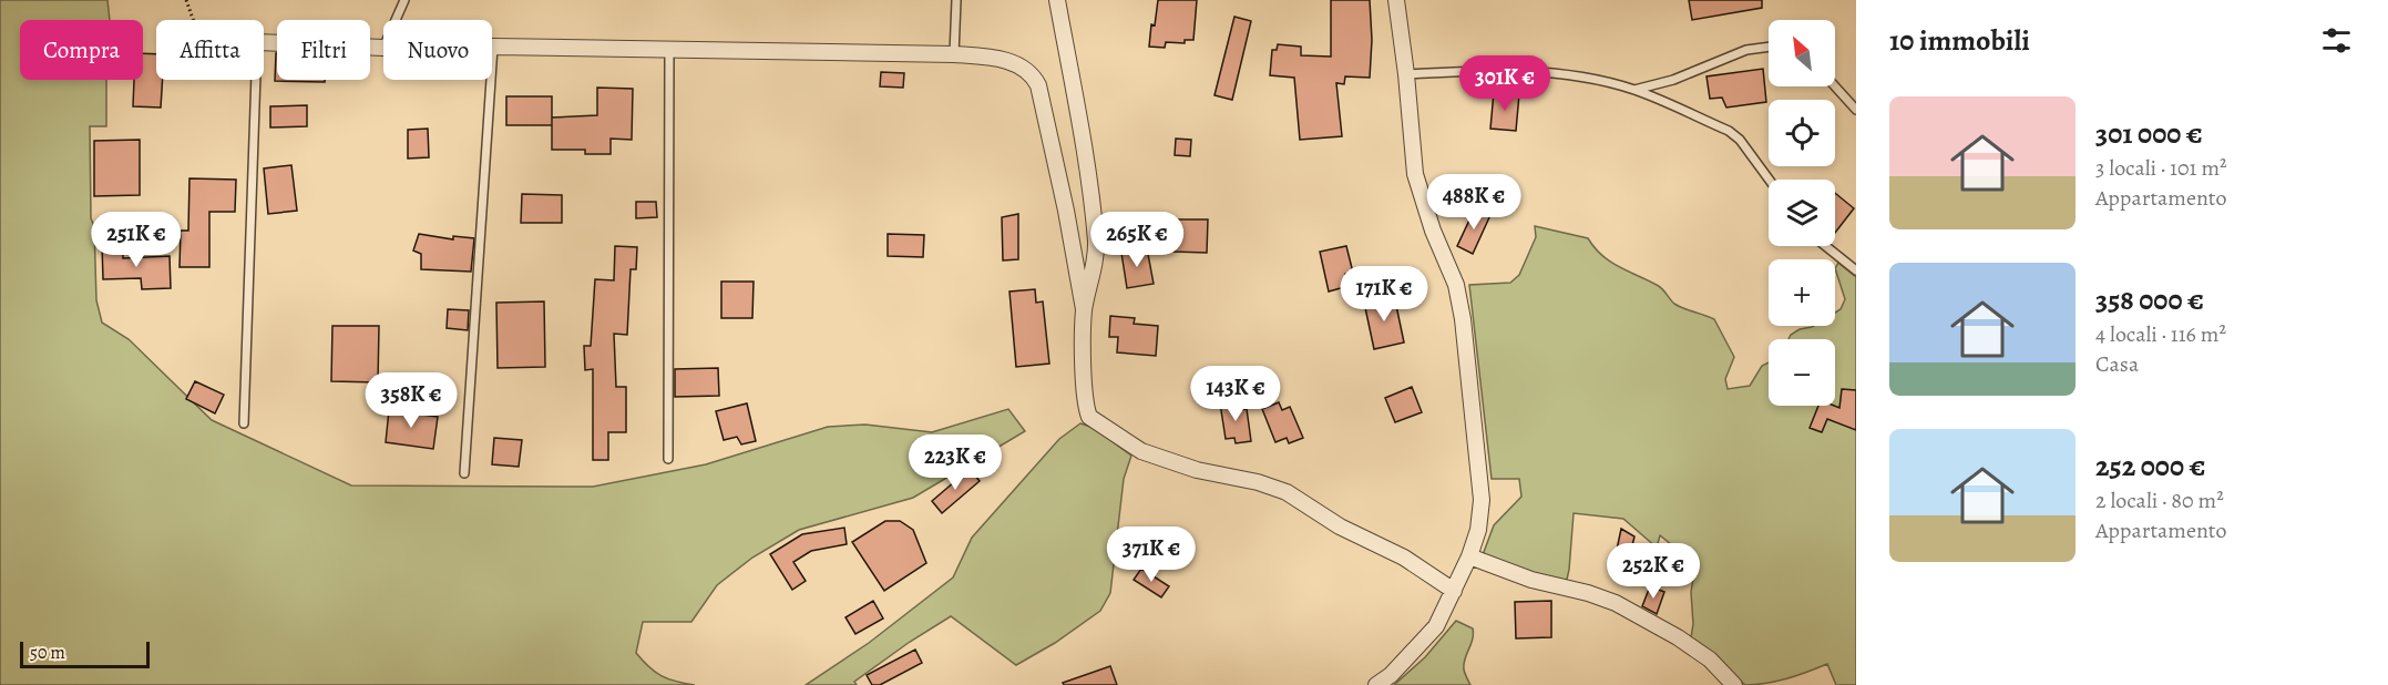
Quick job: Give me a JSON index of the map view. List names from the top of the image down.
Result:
{
  "scale_bar": "50 m",
  "north": "top left",
  "page": {
    "heading": "10 immobili",
    "map_buttons": ["+", "−"],
    "chip": [
      "Compra",
      "Affitta",
      "Filtri",
      "Nuovo"
    ],
    "price": [
      "301K €",
      "488K €",
      "251K €",
      "265K €",
      "171K €",
      "143K €",
      "358K €",
      "223K €",
      "371K €",
      "252K €"
    ],
    "list": [
      {
        "name": "301 000 €",
        "note": "3 locali · 101 m² · Appartamento"
      },
      {
        "name": "358 000 €",
        "note": "4 locali · 116 m² · Casa"
      },
      {
        "name": "252 000 €",
        "note": "2 locali · 80 m² · Appartamento"
      }
    ],
    "scale": "50 m"
  }
}
